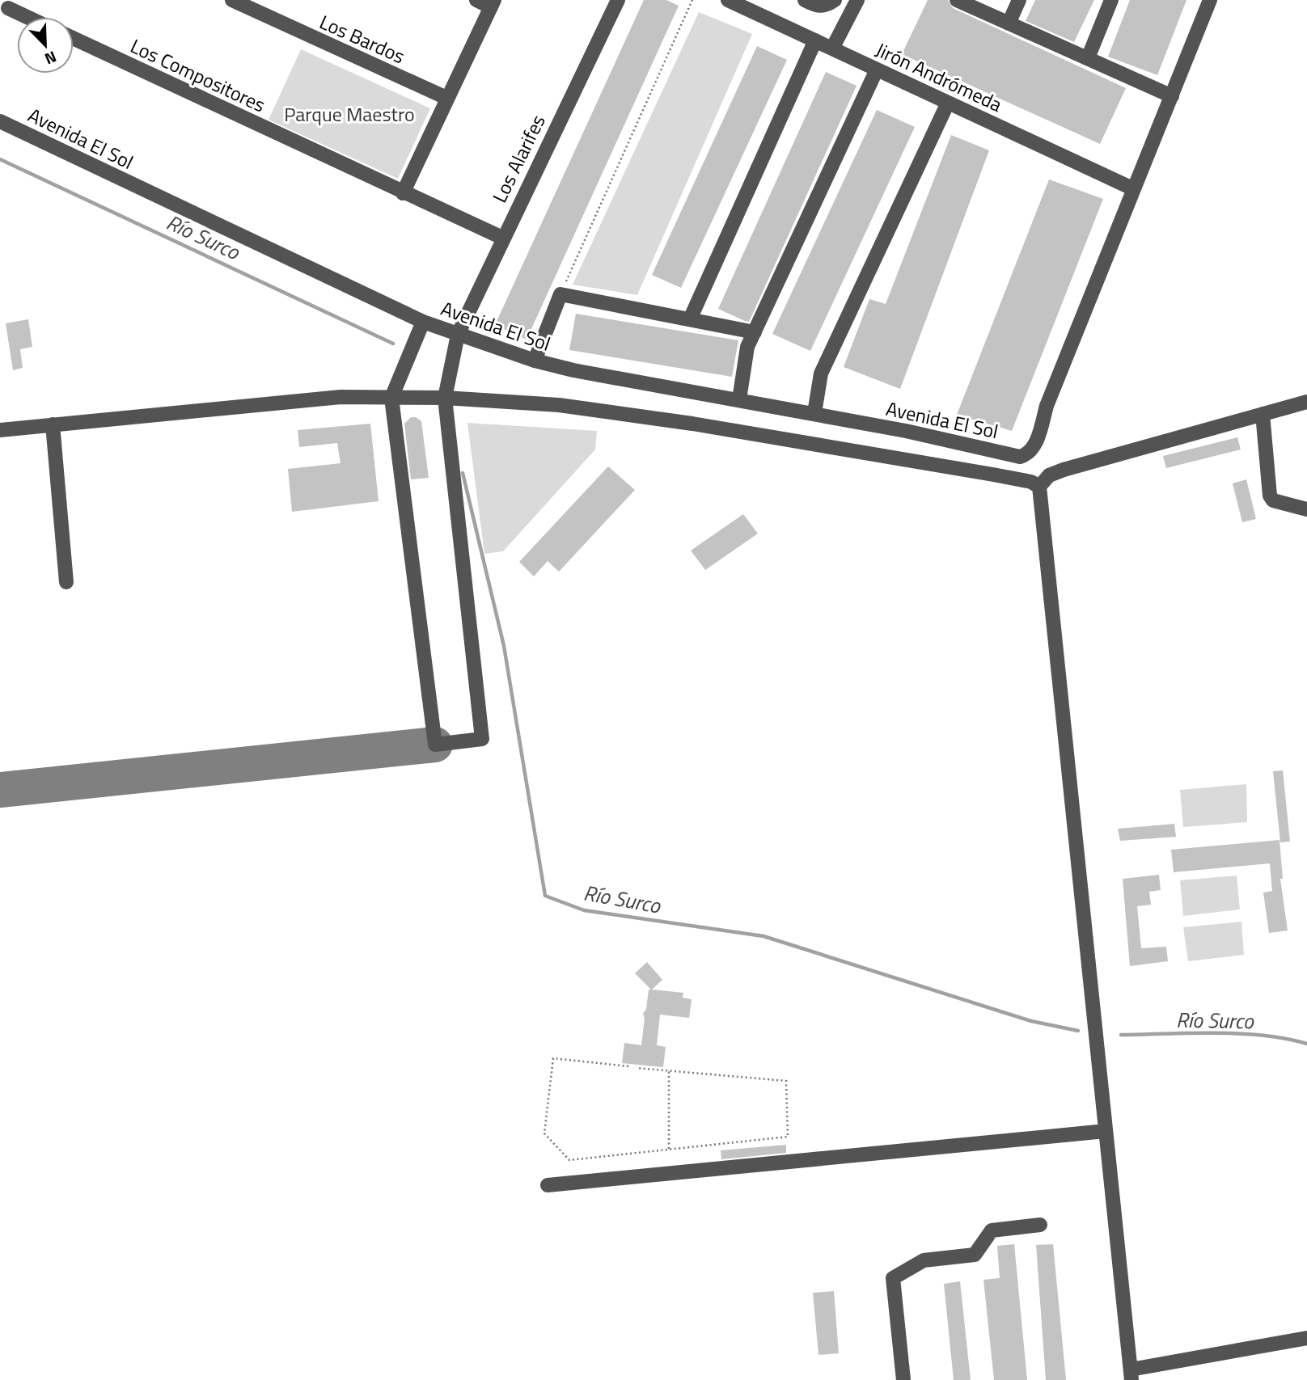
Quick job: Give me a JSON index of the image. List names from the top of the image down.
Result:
{
  "streets": {
    "street": [
      "Los Bardos",
      "Los Compositores",
      "Jirón Andrómeda",
      "Avenida El Sol",
      "Los Alarifes"
    ]
  },
  "crossings": [
    ["Los Compositores", "Los Alarifes"],
    ["Jirón Andrómeda", "Avenida El Sol"],
    ["Avenida El Sol", "Los Alarifes"]
  ],
  "water": ["Río Surco"],
  "parks": ["Parque Maestro"],
  "north": "bottom right"
}
